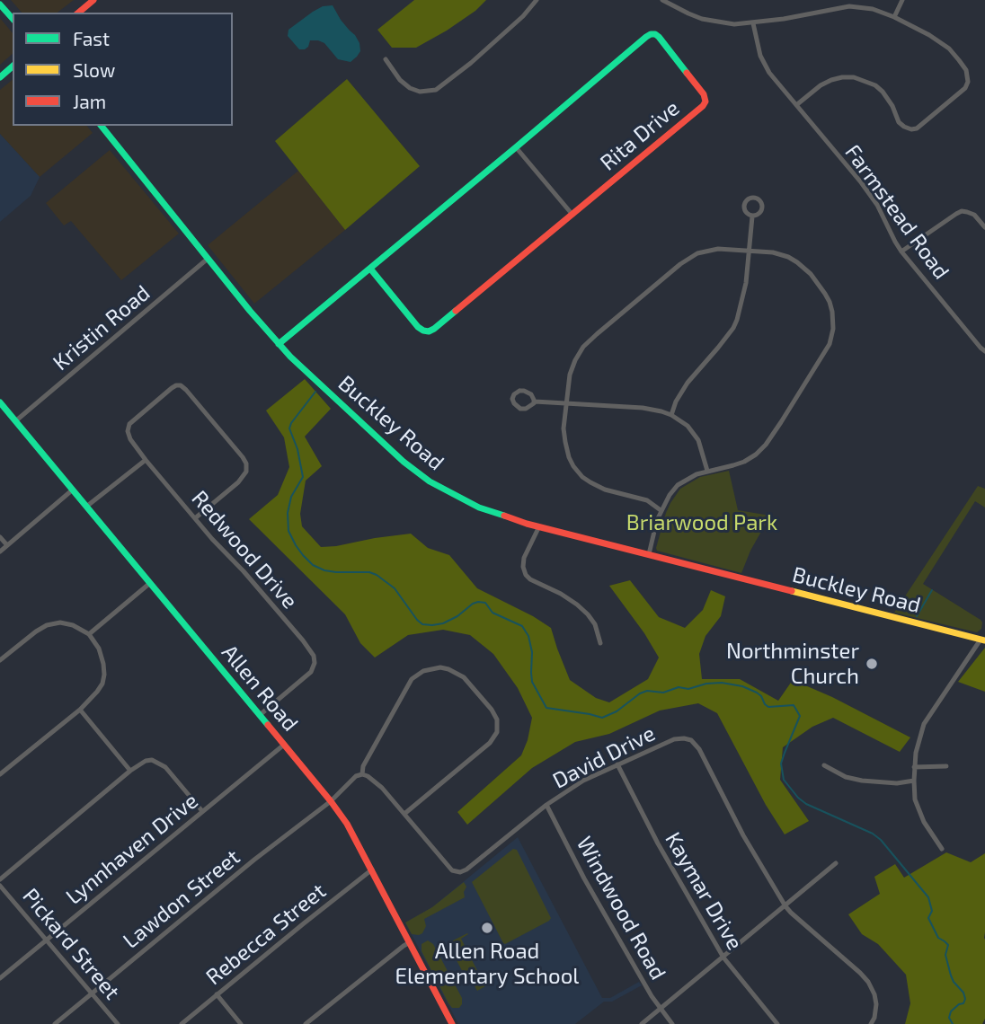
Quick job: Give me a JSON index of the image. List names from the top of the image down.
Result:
{
  "streets": {
    "street": [
      "Rita Drive",
      "Farmstead Road",
      "Kristin Road",
      "Buckley Road",
      "Redwood Drive",
      "Allen Road",
      "David Drive",
      "Lynnhaven Drive",
      "Kaymar Drive",
      "Lawdon Street",
      "Windwood Road",
      "Rebecca Street",
      "Pickard Street"
    ]
  },
  "crossings": [
    ["Rita Drive", "Buckley Road"],
    ["Kristin Road", "Buckley Road"],
    ["Kristin Road", "Allen Road"],
    ["Redwood Drive", "Allen Road"],
    ["Allen Road", "Lynnhaven Drive"],
    ["Allen Road", "Lawdon Street"],
    ["Allen Road", "Rebecca Street"],
    ["David Drive", "Kaymar Drive"],
    ["David Drive", "Lawdon Street"],
    ["David Drive", "Windwood Road"],
    ["Lynnhaven Drive", "Pickard Street"],
    ["Lawdon Street", "Pickard Street"]
  ],
  "parks": ["Briarwood Park"],
  "places": ["Northminster Church", "Allen Road Elementary School"],
  "legend": ["Fast", "Slow", "Jam"]
}
